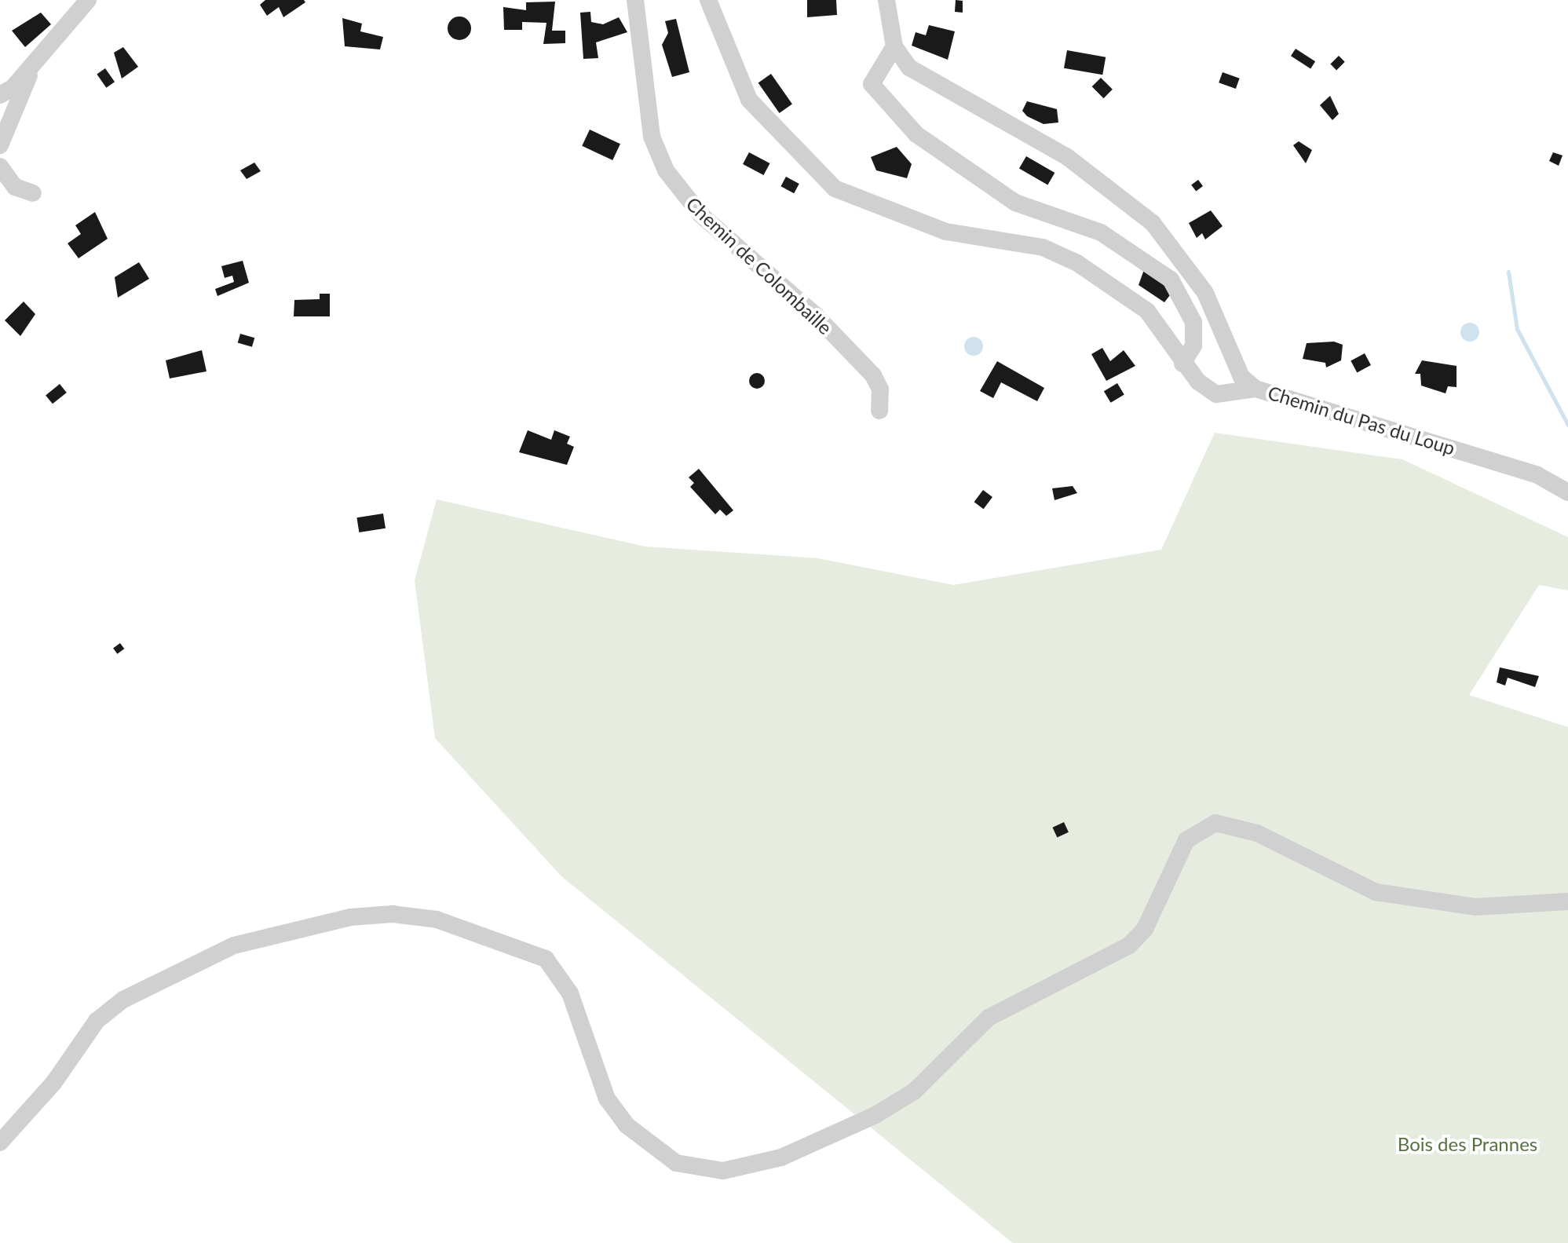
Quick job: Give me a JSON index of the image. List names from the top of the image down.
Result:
{
  "streets": {
    "street": ["Chemin de Colombaille", "Chemin du Pas du Loup"]
  },
  "parks": ["Bois des Prannes"]
}
